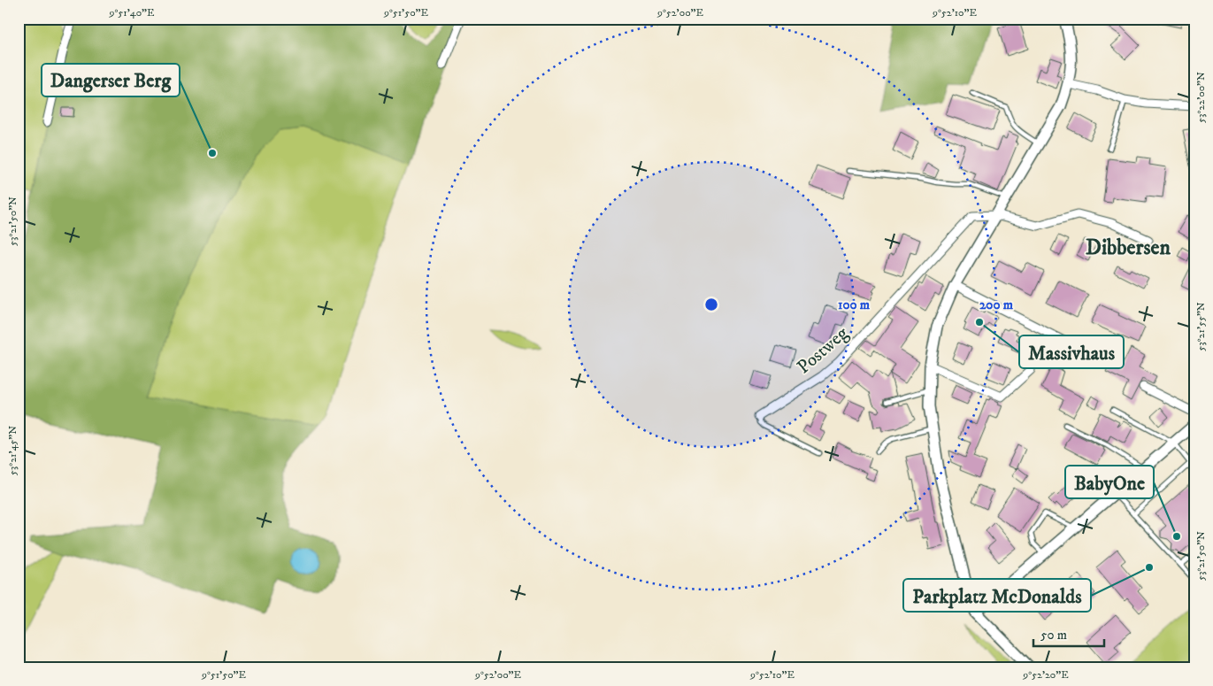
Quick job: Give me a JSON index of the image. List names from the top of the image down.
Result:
{
  "streets": {
    "street": ["Postweg"]
  },
  "districts": ["Dibbersen"],
  "places": [
    "Dangerser Berg",
    "Massivhaus",
    "BabyOne",
    "Parkplatz McDonalds"
  ],
  "scale_bar": "50 m",
  "coordinates": [
    "9°51'40\"E",
    "9°51'50\"E",
    "9°52'00\"E",
    "9°52'10\"E",
    "53°22'00\"N",
    "53°21'50\"N",
    "53°21'55\"N",
    "53°21'45\"N",
    "9°52'20\"E"
  ],
  "rings": ["100 m", "200 m"]
}
